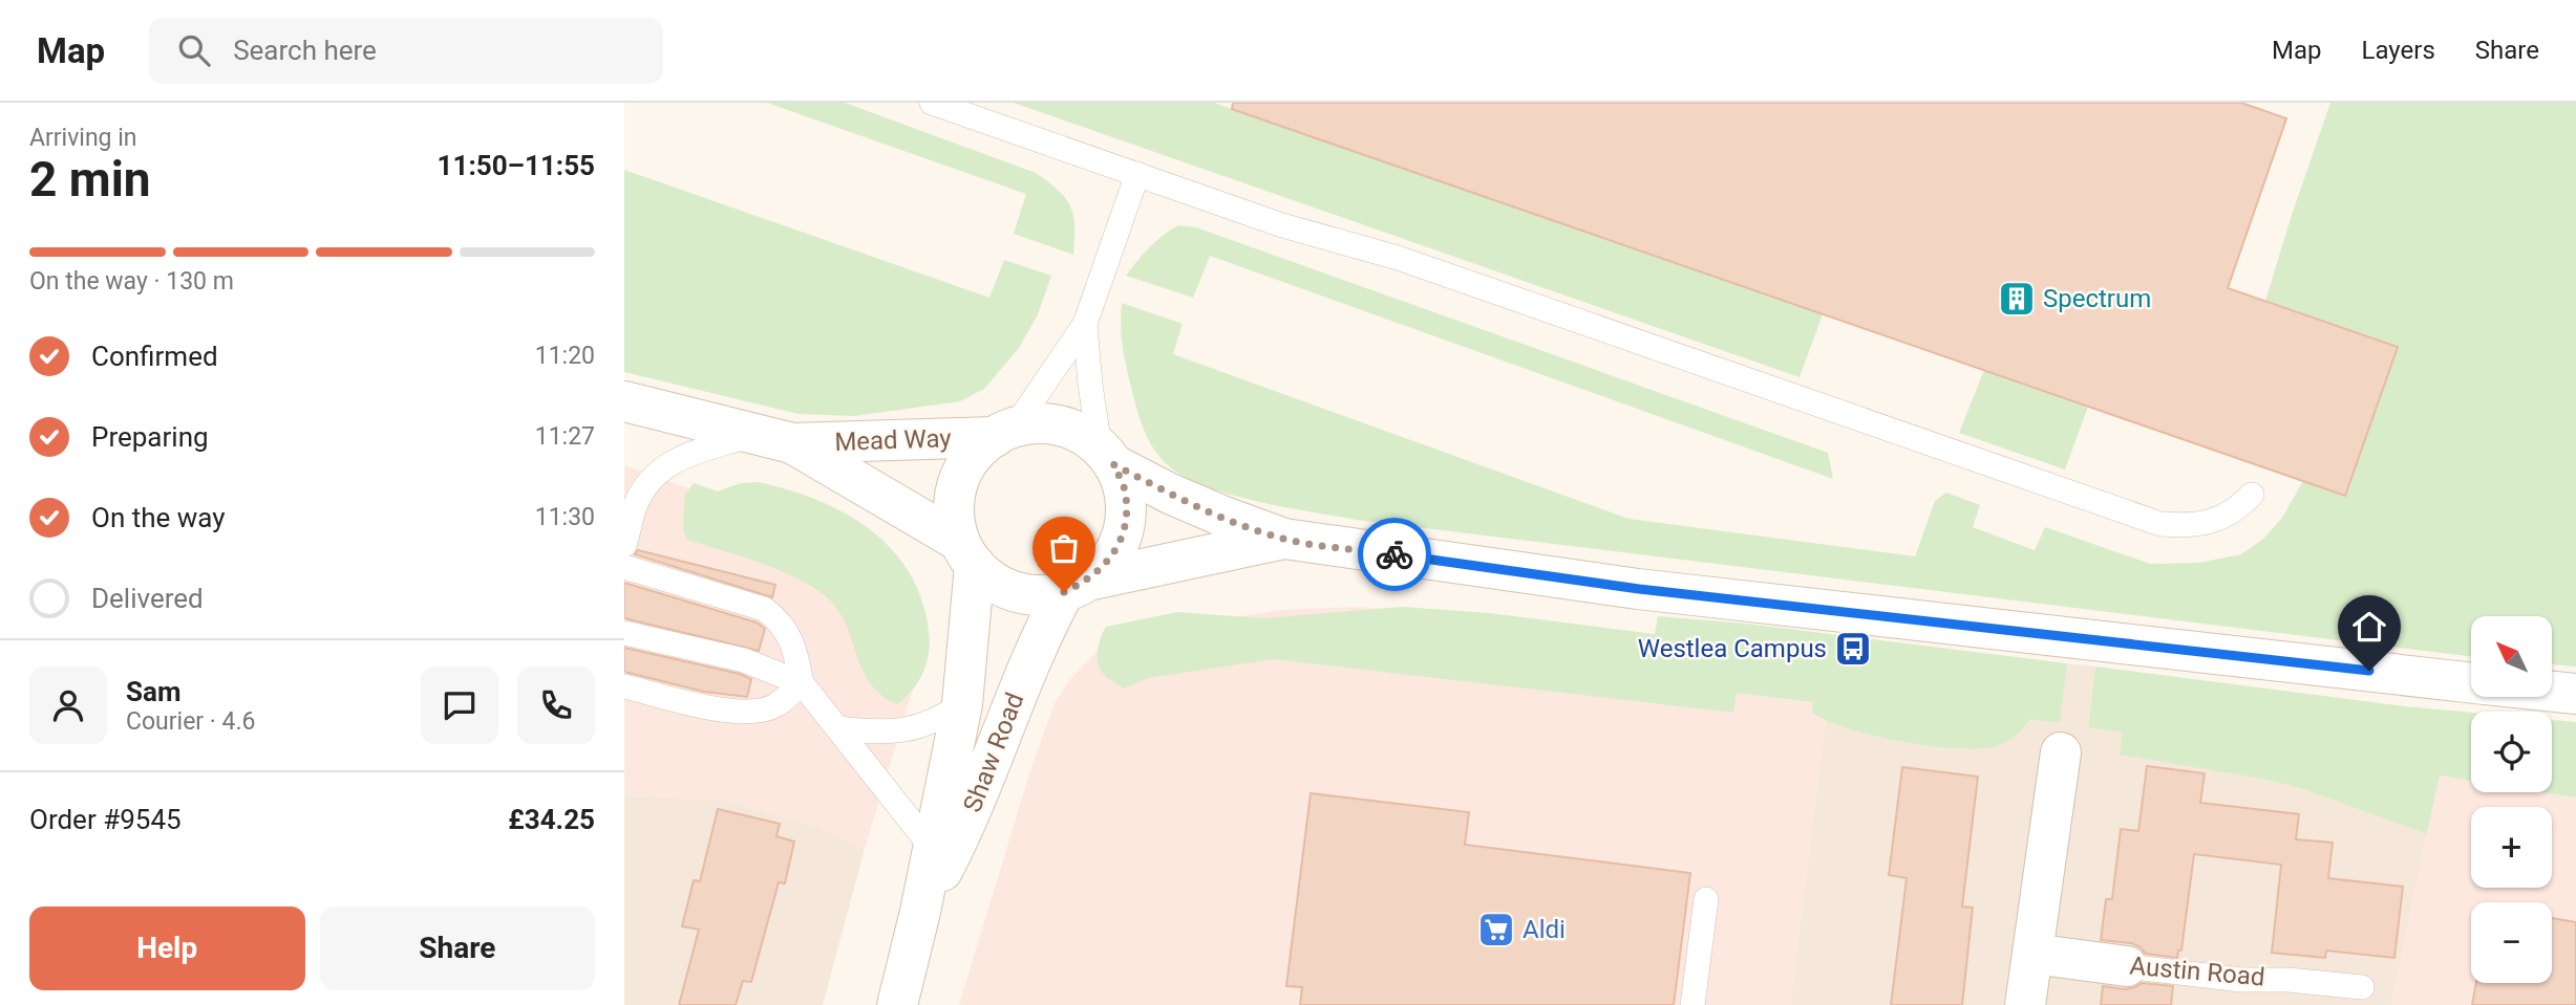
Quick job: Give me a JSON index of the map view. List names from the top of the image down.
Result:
{
  "streets": {
    "main road": ["Mead Way", "Shaw Road", "Austin Road"]
  },
  "crossings": [
    ["Mead Way", "Shaw Road"]
  ],
  "places": {
    "building": ["Spectrum"],
    "bus stop": ["Westlea Campus"],
    "supermarket": ["Aldi"]
  },
  "north": "top left",
  "page": {
    "header": "Map",
    "search": "Search here",
    "nav": ["Map", "Layers", "Share"],
    "heading": ["2 min", "Arriving in", "11:50–11:55"],
    "panel": [
      "Sam",
      "Courier · 4.6",
      "Order #9545",
      "£34.25"
    ],
    "bar": "On the way · 130 m",
    "list": [
      ["Confirmed", "11:20"],
      ["Preparing", "11:27"],
      ["On the way", "11:30"],
      "Delivered"
    ],
    "map_buttons": ["+", "−"],
    "buttons": ["Help", "Share"]
  }
}
